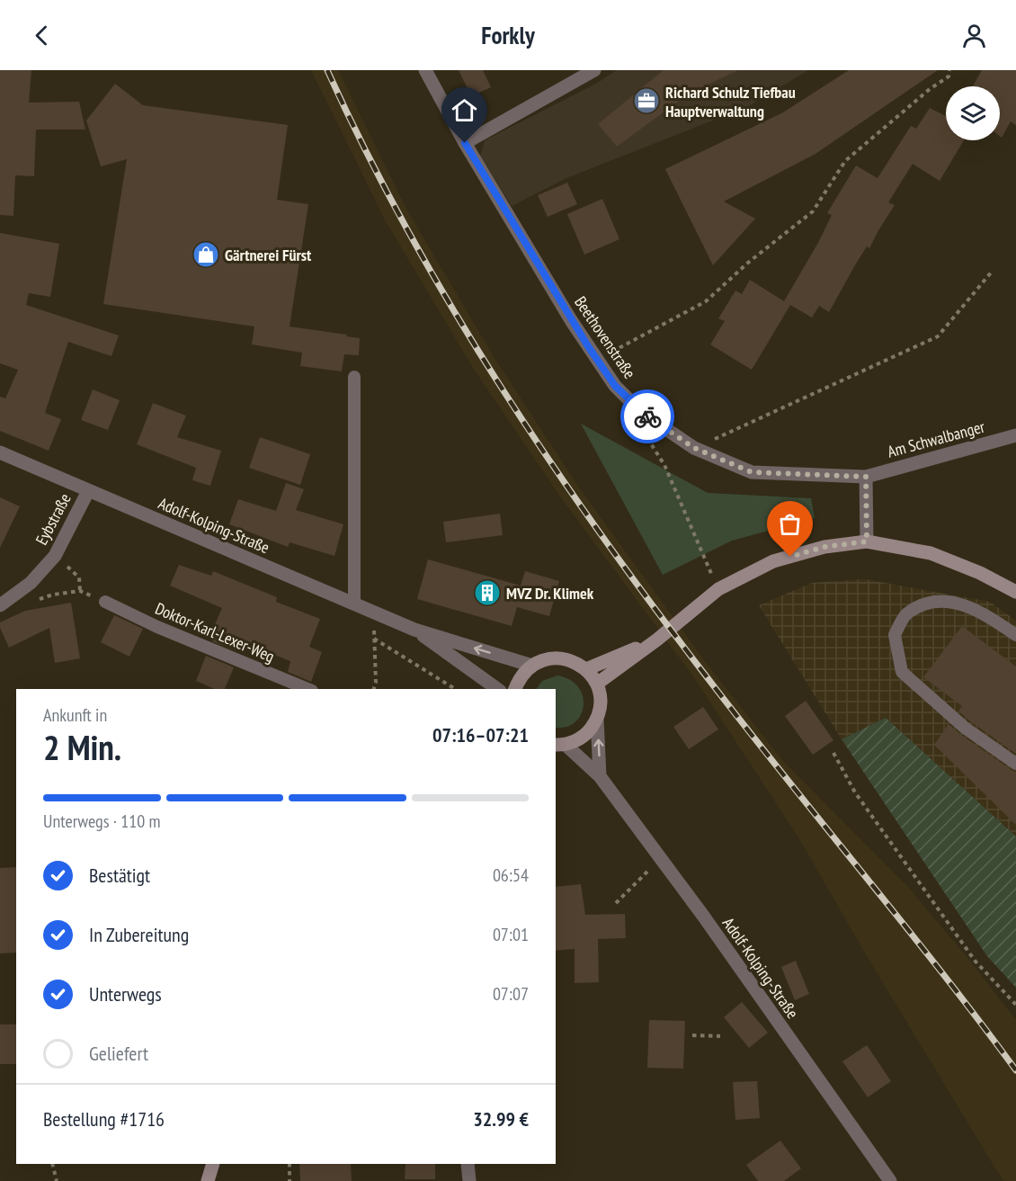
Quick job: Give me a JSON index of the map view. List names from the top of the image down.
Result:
{
  "streets": {
    "street": [
      "Beethovenstraße",
      "Am Schwalbanger",
      "Eybstraße",
      "Adolf-Kolping-Straße"
    ],
    "lane": ["Doktor-Karl-Lexer-Weg"]
  },
  "crossings": [
    ["Beethovenstraße", "Am Schwalbanger"],
    ["Eybstraße", "Adolf-Kolping-Straße"]
  ],
  "places": {
    "office": ["Richard Schulz Tiefbau Hauptverwaltung"],
    "shop": ["Gärtnerei Fürst"],
    "building": ["MVZ Dr. Klimek"]
  },
  "page": {
    "header": "Forkly",
    "heading": ["2 Min.", "Ankunft in", "07:16–07:21"],
    "panel": ["Bestellung #1716", "32.99 €"],
    "bar": "Unterwegs · 110 m",
    "list": [
      ["Bestätigt", "06:54"],
      ["In Zubereitung", "07:01"],
      ["Unterwegs", "07:07"],
      "Geliefert"
    ]
  }
}
